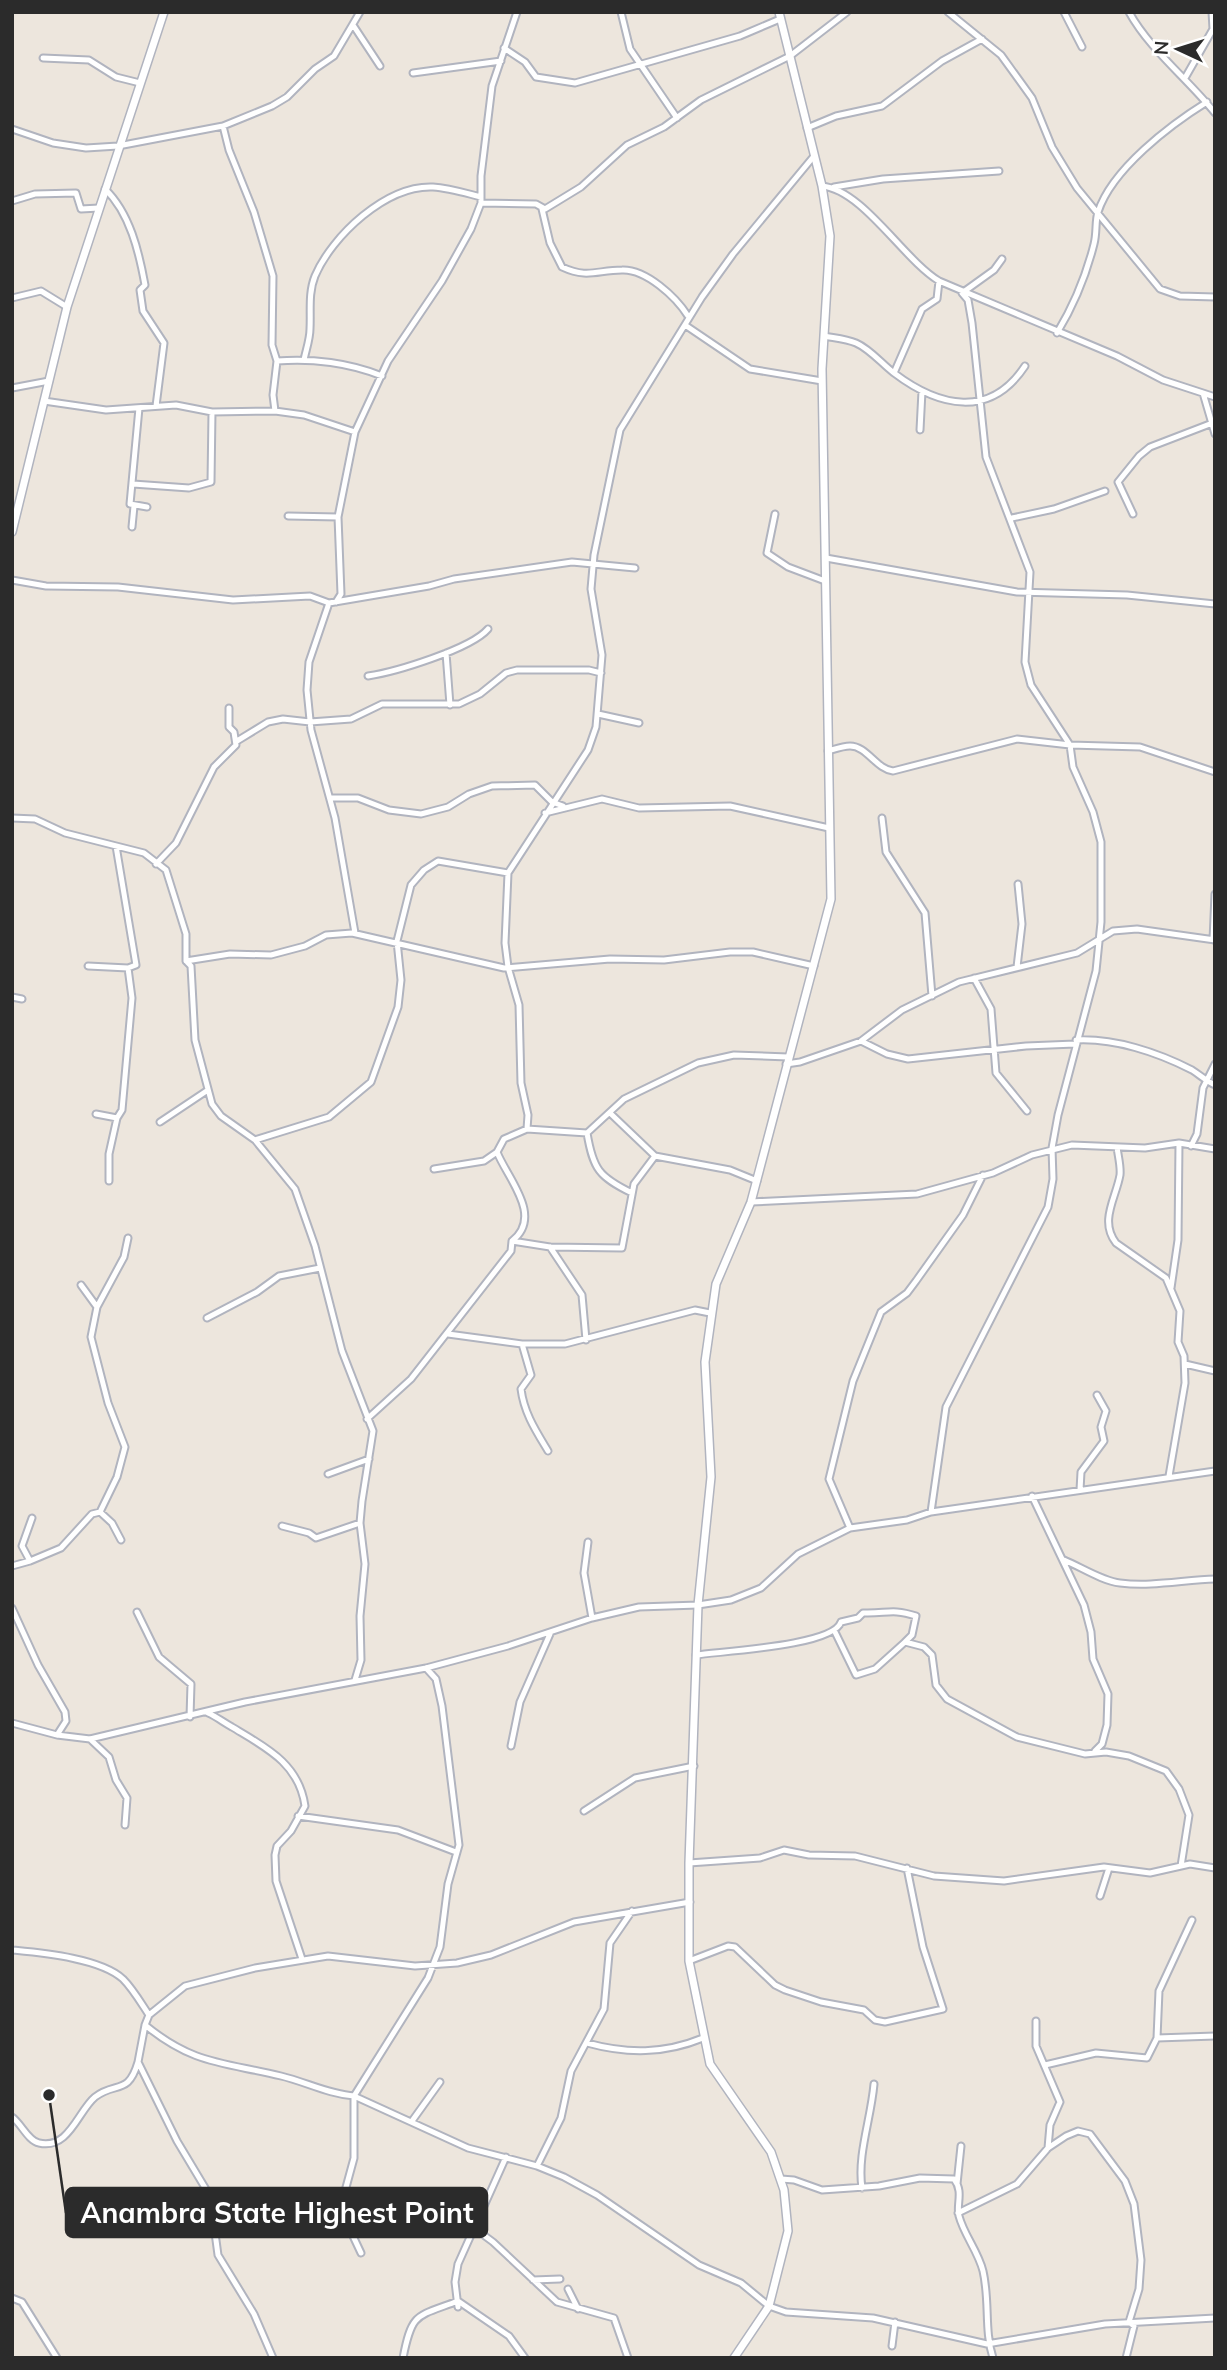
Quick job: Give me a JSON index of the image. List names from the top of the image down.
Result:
{
  "places": ["Anambra State Highest Point"],
  "north": "left"
}
